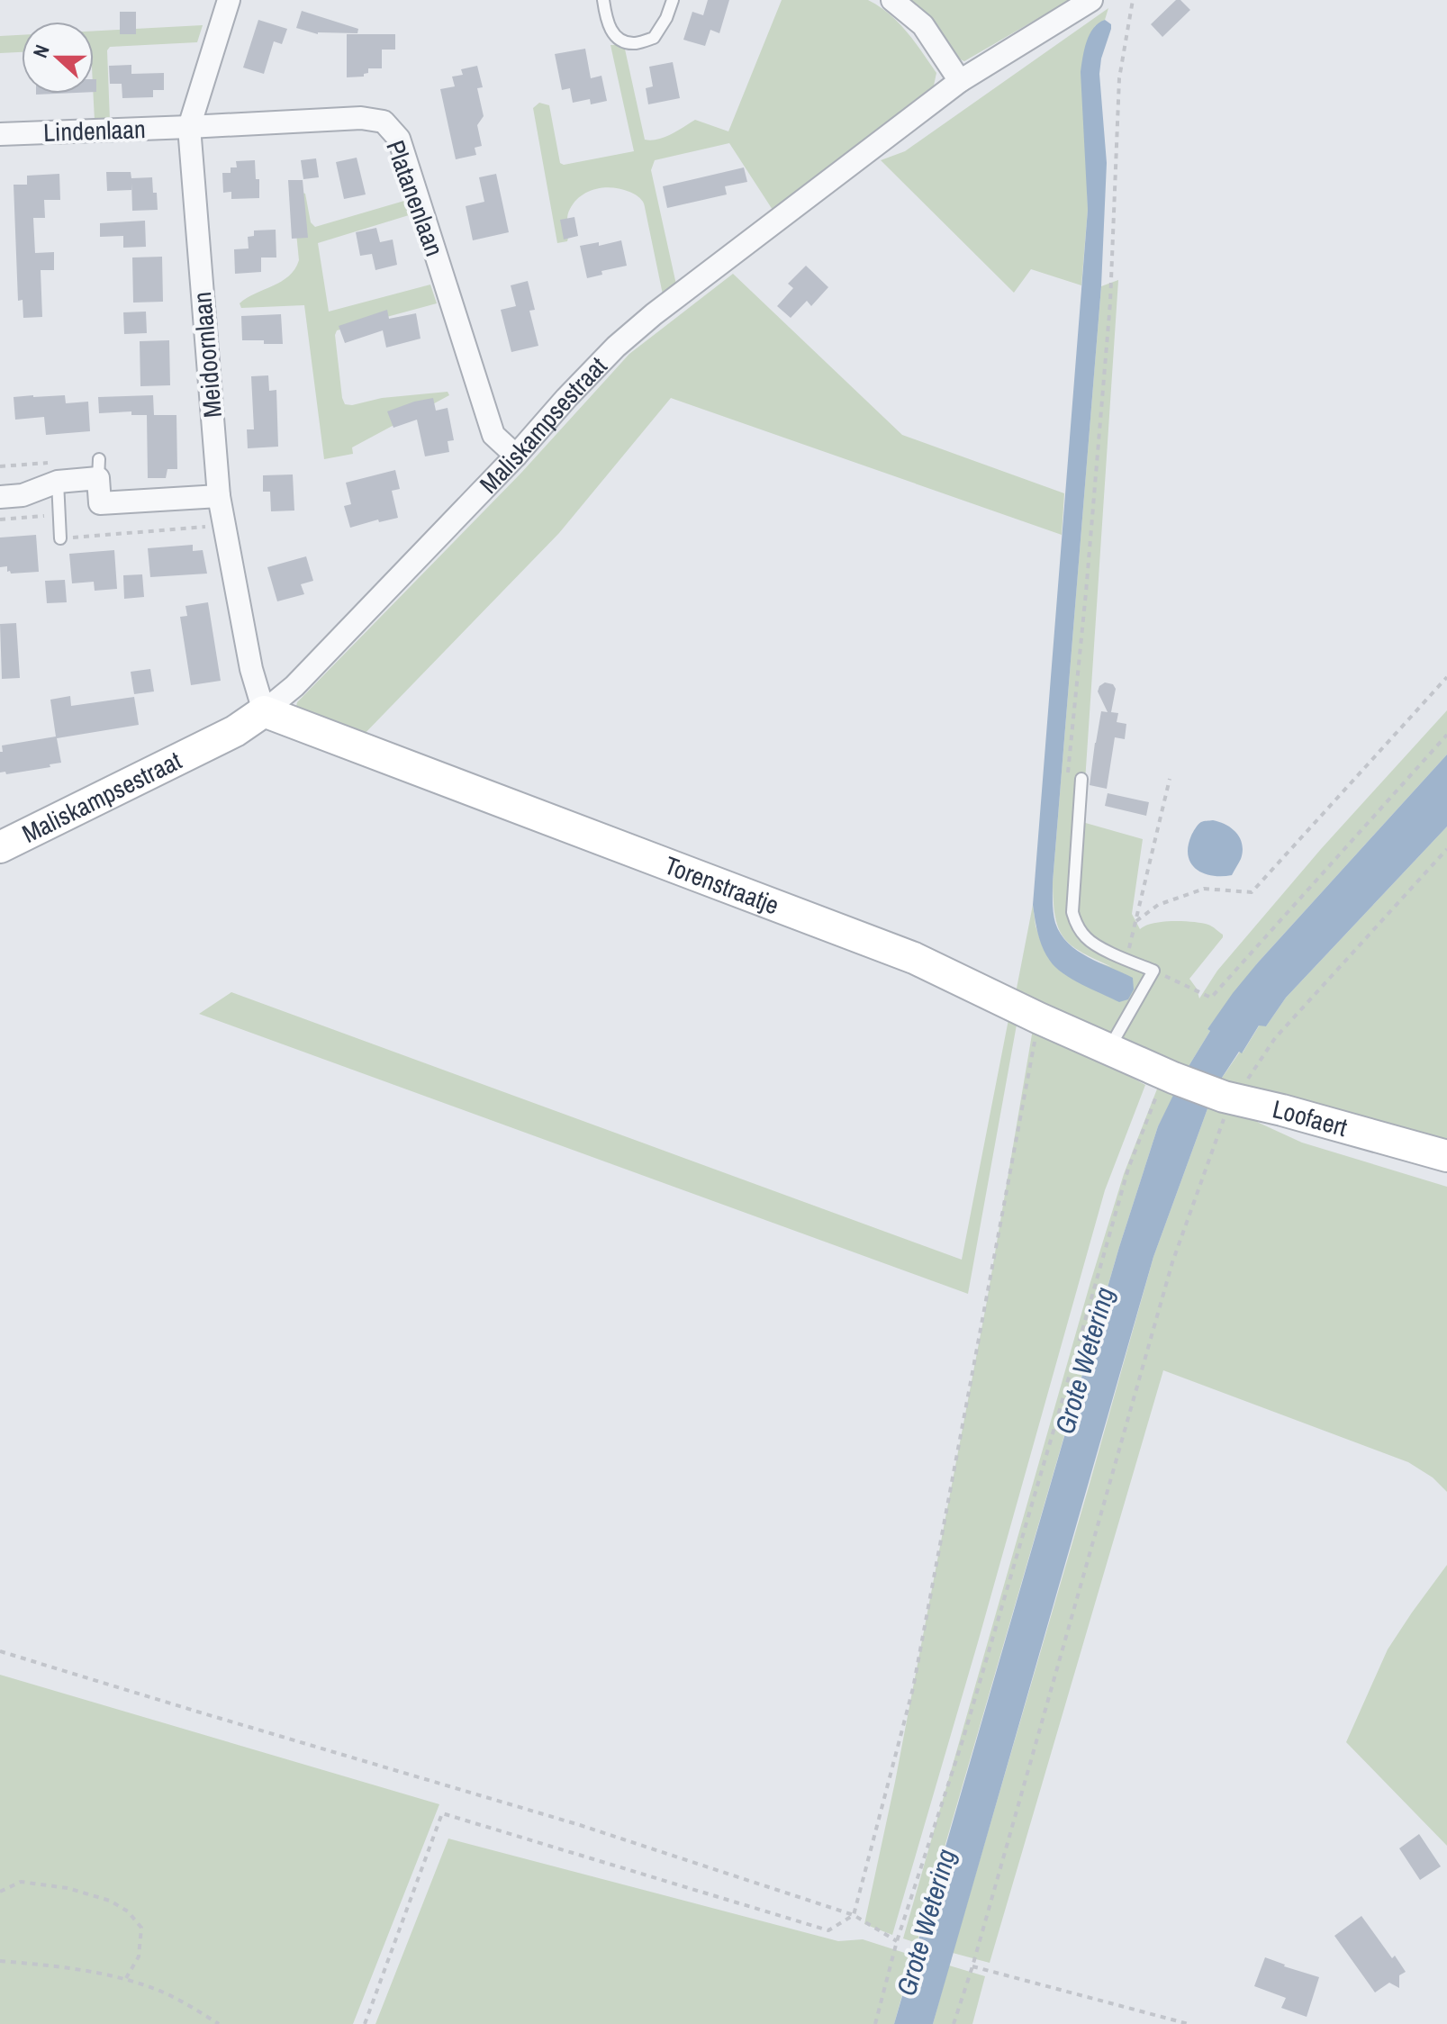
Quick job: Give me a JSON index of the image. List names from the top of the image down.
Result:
{
  "streets": {
    "street": [
      "Lindenlaan",
      "Platanenlaan",
      "Meidoornlaan",
      "Maliskampsestraat",
      "Torenstraatje",
      "Loofaert"
    ]
  },
  "crossings": [
    ["Lindenlaan", "Platanenlaan"],
    ["Lindenlaan", "Meidoornlaan"],
    ["Platanenlaan", "Meidoornlaan"],
    ["Platanenlaan", "Maliskampsestraat"],
    ["Meidoornlaan", "Maliskampsestraat"],
    ["Meidoornlaan", "Torenstraatje"],
    ["Maliskampsestraat", "Torenstraatje"],
    ["Torenstraatje", "Loofaert"]
  ],
  "water": ["Grote Wetering"],
  "north": "left"
}
